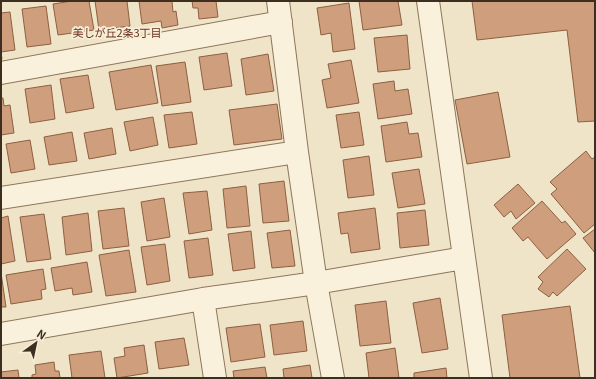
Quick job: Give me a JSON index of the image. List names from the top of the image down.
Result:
{
  "districts": ["美しが丘2条3丁目"],
  "north": "top right"
}
